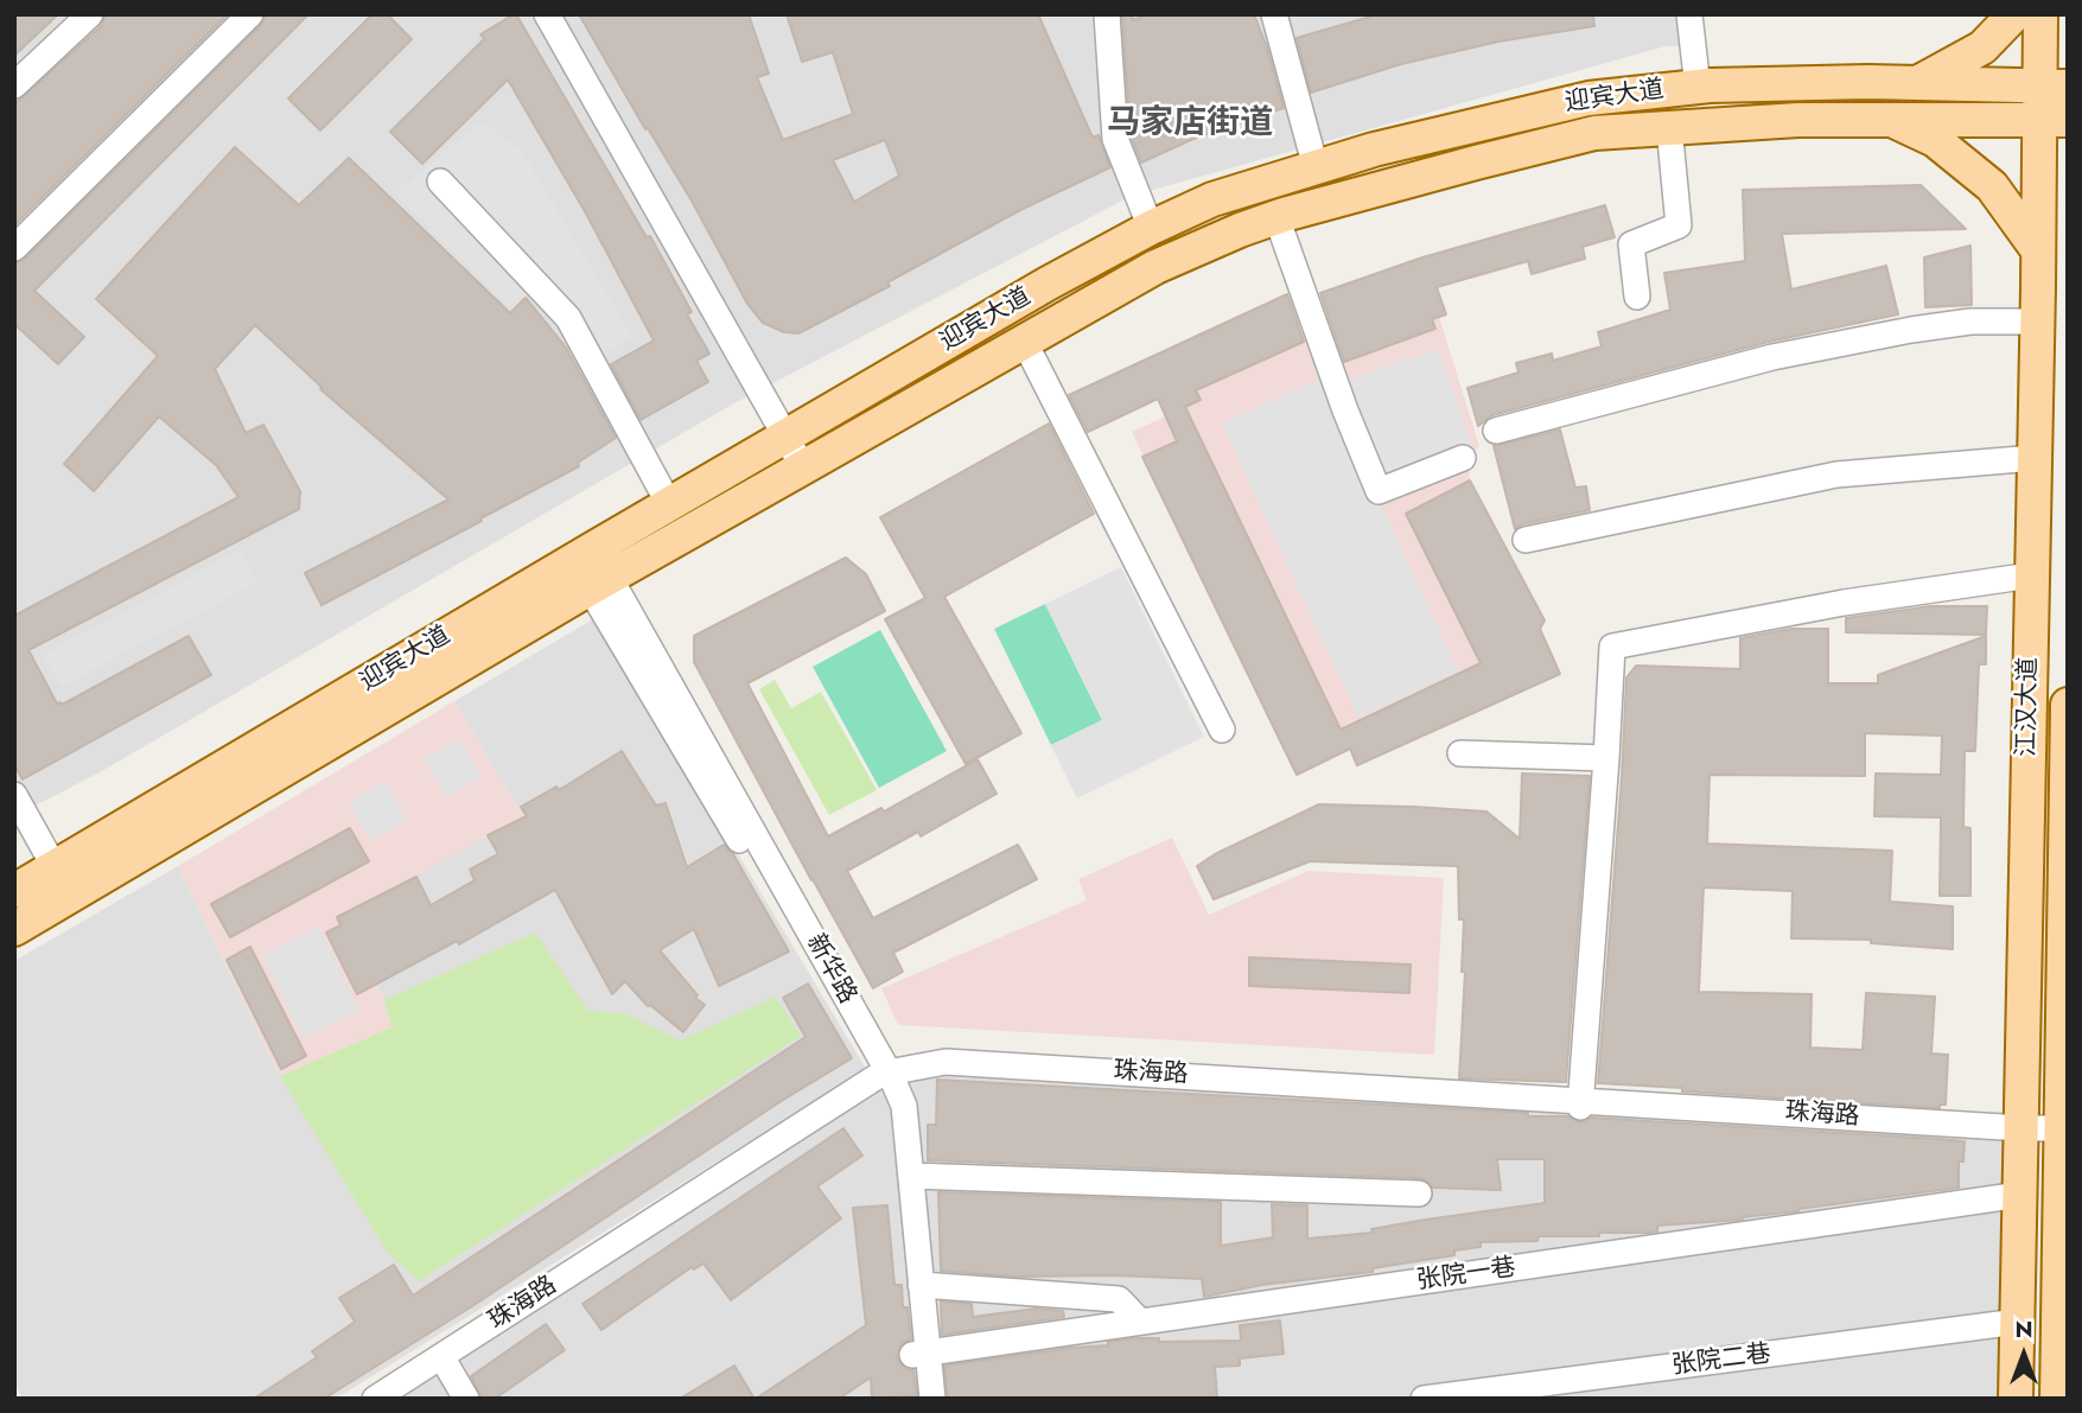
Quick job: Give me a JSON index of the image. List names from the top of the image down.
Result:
{
  "streets": {
    "main road": ["迎宾大道", "江汉大道"],
    "street": [
      "新华路",
      "珠海路",
      "张院一巷",
      "张院二巷"
    ]
  },
  "crossings": [
    ["迎宾大道", "江汉大道"],
    ["迎宾大道", "新华路"],
    ["江汉大道", "珠海路"],
    ["江汉大道", "张院一巷"],
    ["江汉大道", "张院二巷"],
    ["新华路", "珠海路"],
    ["新华路", "张院一巷"]
  ],
  "districts": ["马家店街道"],
  "north": "top"
}
